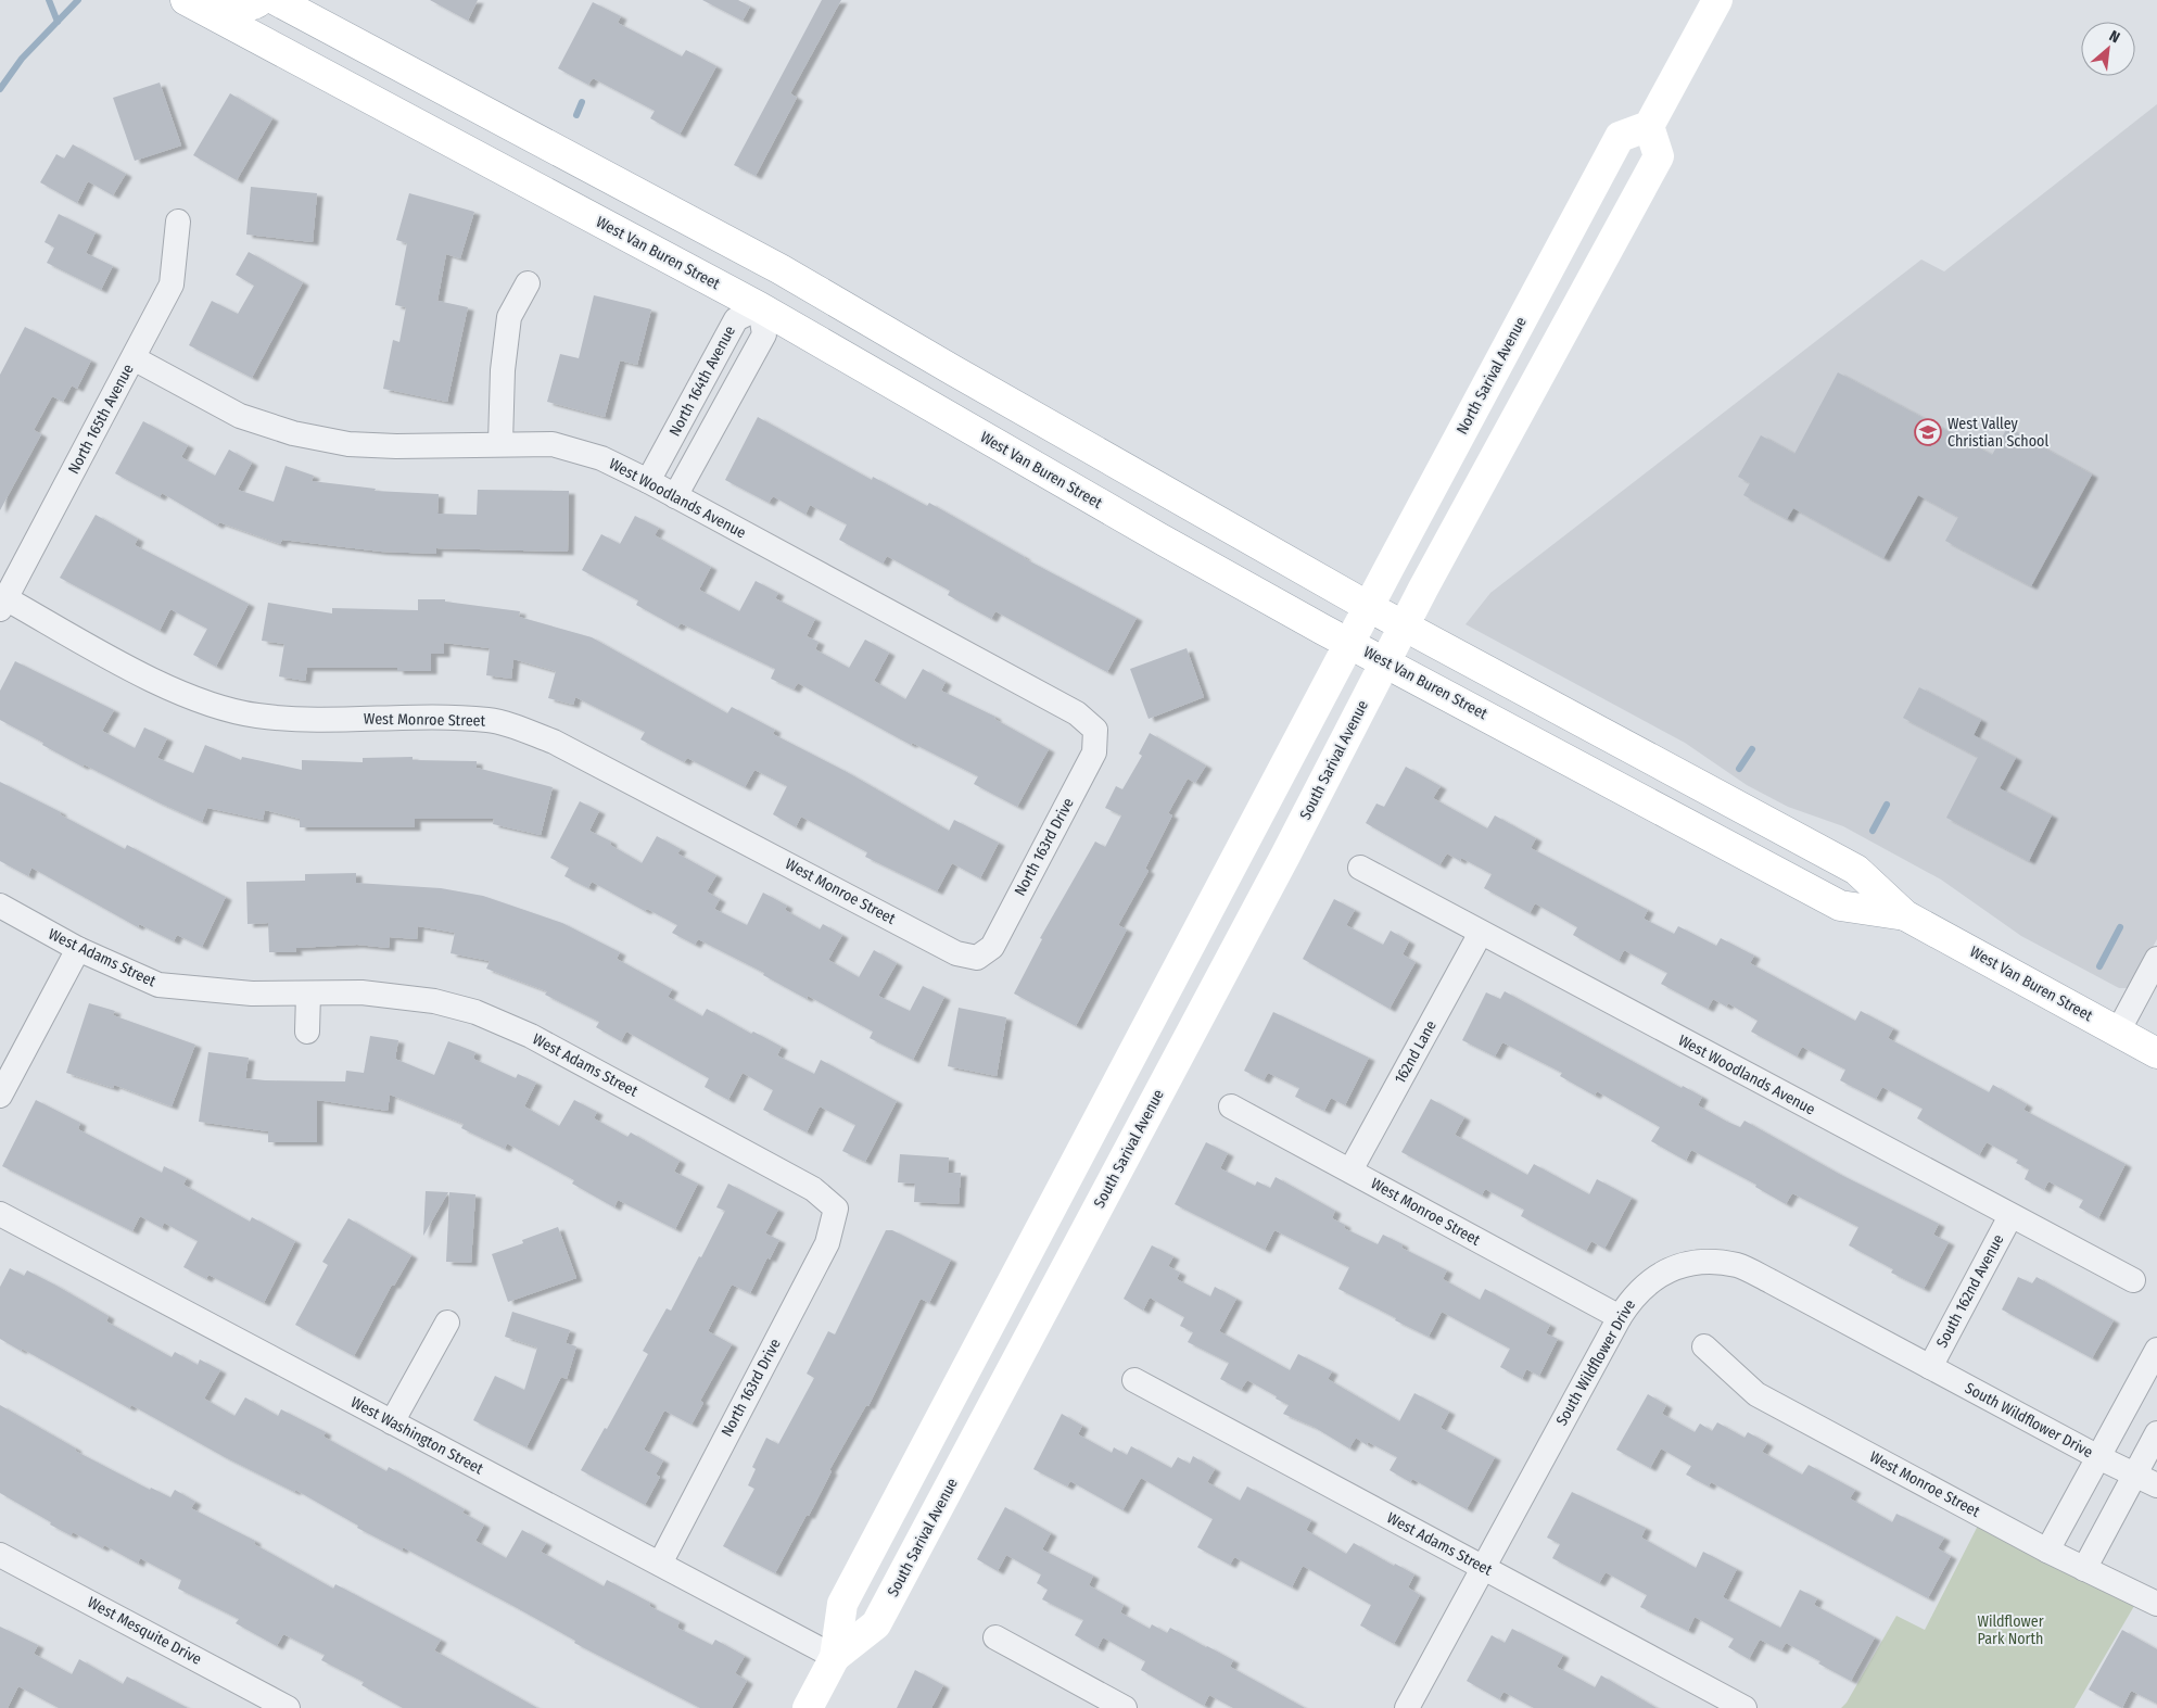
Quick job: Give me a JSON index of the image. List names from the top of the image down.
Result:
{
  "streets": {
    "main road": ["West Van Buren Street", "North Sarival Avenue", "South Sarival Avenue"],
    "street": [
      "North 164th Avenue",
      "North 165th Avenue",
      "West Woodlands Avenue",
      "West Monroe Street",
      "North 163rd Drive",
      "West Adams Street",
      "162nd Lane",
      "South 162nd Avenue",
      "South Wildflower Drive",
      "West Washington Street",
      "West Mesquite Drive"
    ]
  },
  "crossings": [
    ["West Van Buren Street", "North Sarival Avenue"],
    ["West Van Buren Street", "North 164th Avenue"],
    ["West Van Buren Street", "South Sarival Avenue"],
    ["North Sarival Avenue", "South Sarival Avenue"],
    ["North 164th Avenue", "West Woodlands Avenue"],
    ["North 165th Avenue", "West Woodlands Avenue"],
    ["North 165th Avenue", "West Monroe Street"],
    ["West Woodlands Avenue", "North 163rd Drive"],
    ["West Woodlands Avenue", "162nd Lane"],
    ["West Woodlands Avenue", "South 162nd Avenue"],
    ["West Monroe Street", "North 163rd Drive"],
    ["West Monroe Street", "162nd Lane"],
    ["West Monroe Street", "South Wildflower Drive"],
    ["South Sarival Avenue", "West Washington Street"],
    ["North 163rd Drive", "West Adams Street"],
    ["North 163rd Drive", "West Washington Street"],
    ["West Adams Street", "South Wildflower Drive"],
    ["South 162nd Avenue", "South Wildflower Drive"]
  ],
  "parks": ["Wildflower Park North"],
  "places": {
    "school or university": ["West Valley Christian School"]
  },
  "north": "top right"
}
